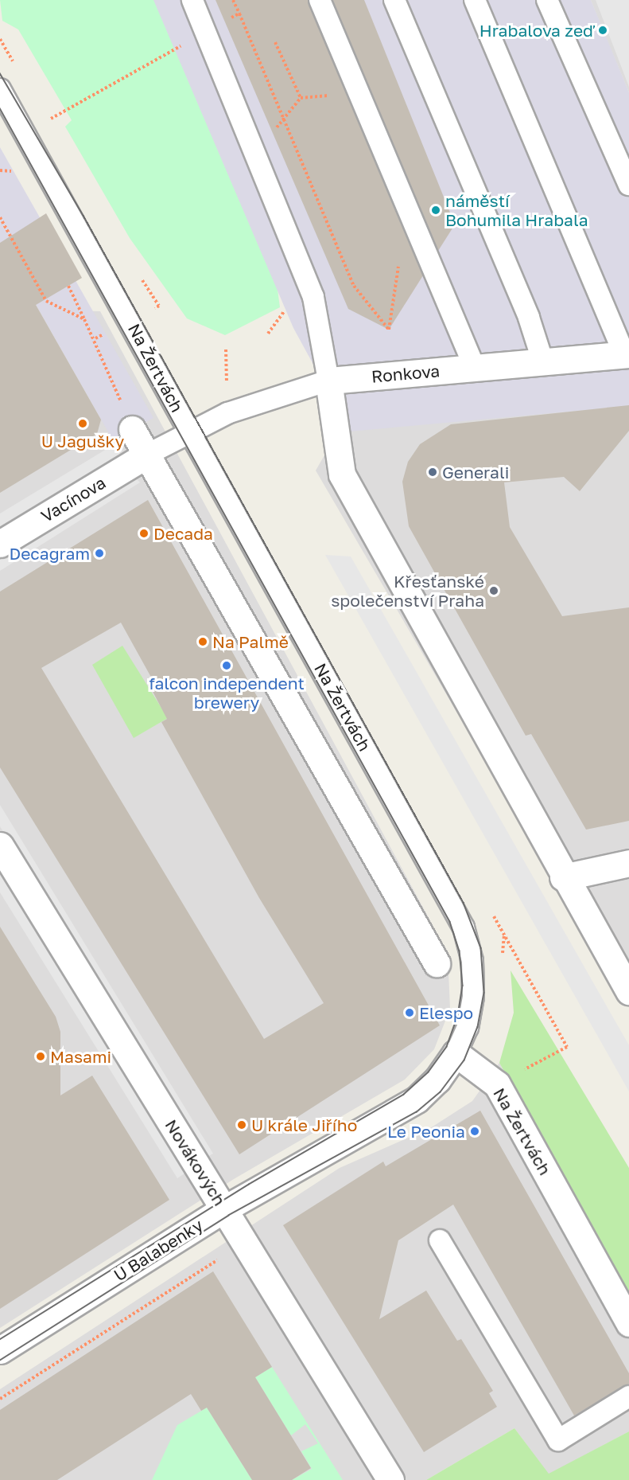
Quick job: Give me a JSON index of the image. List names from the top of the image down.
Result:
{
  "streets": {
    "street": [
      "Na Žertvách",
      "Ronkova",
      "Vacínova",
      "Novákových",
      "U Balabenky"
    ]
  },
  "crossings": [
    ["Na Žertvách", "Ronkova"],
    ["Na Žertvách", "U Balabenky"],
    ["Ronkova", "Vacínova"],
    ["Novákových", "U Balabenky"]
  ],
  "places": [
    "Hrabalova zeď",
    "náměstí Bohumila Hrabala",
    "U Jagušky",
    "Generali",
    "Decada",
    "Decagram",
    "Křesťanské společenství Praha",
    "Na Palmě",
    "falcon independent brewery",
    "Elespo",
    "Masami",
    "U krále Jiřího",
    "Le Peonia"
  ]
}
